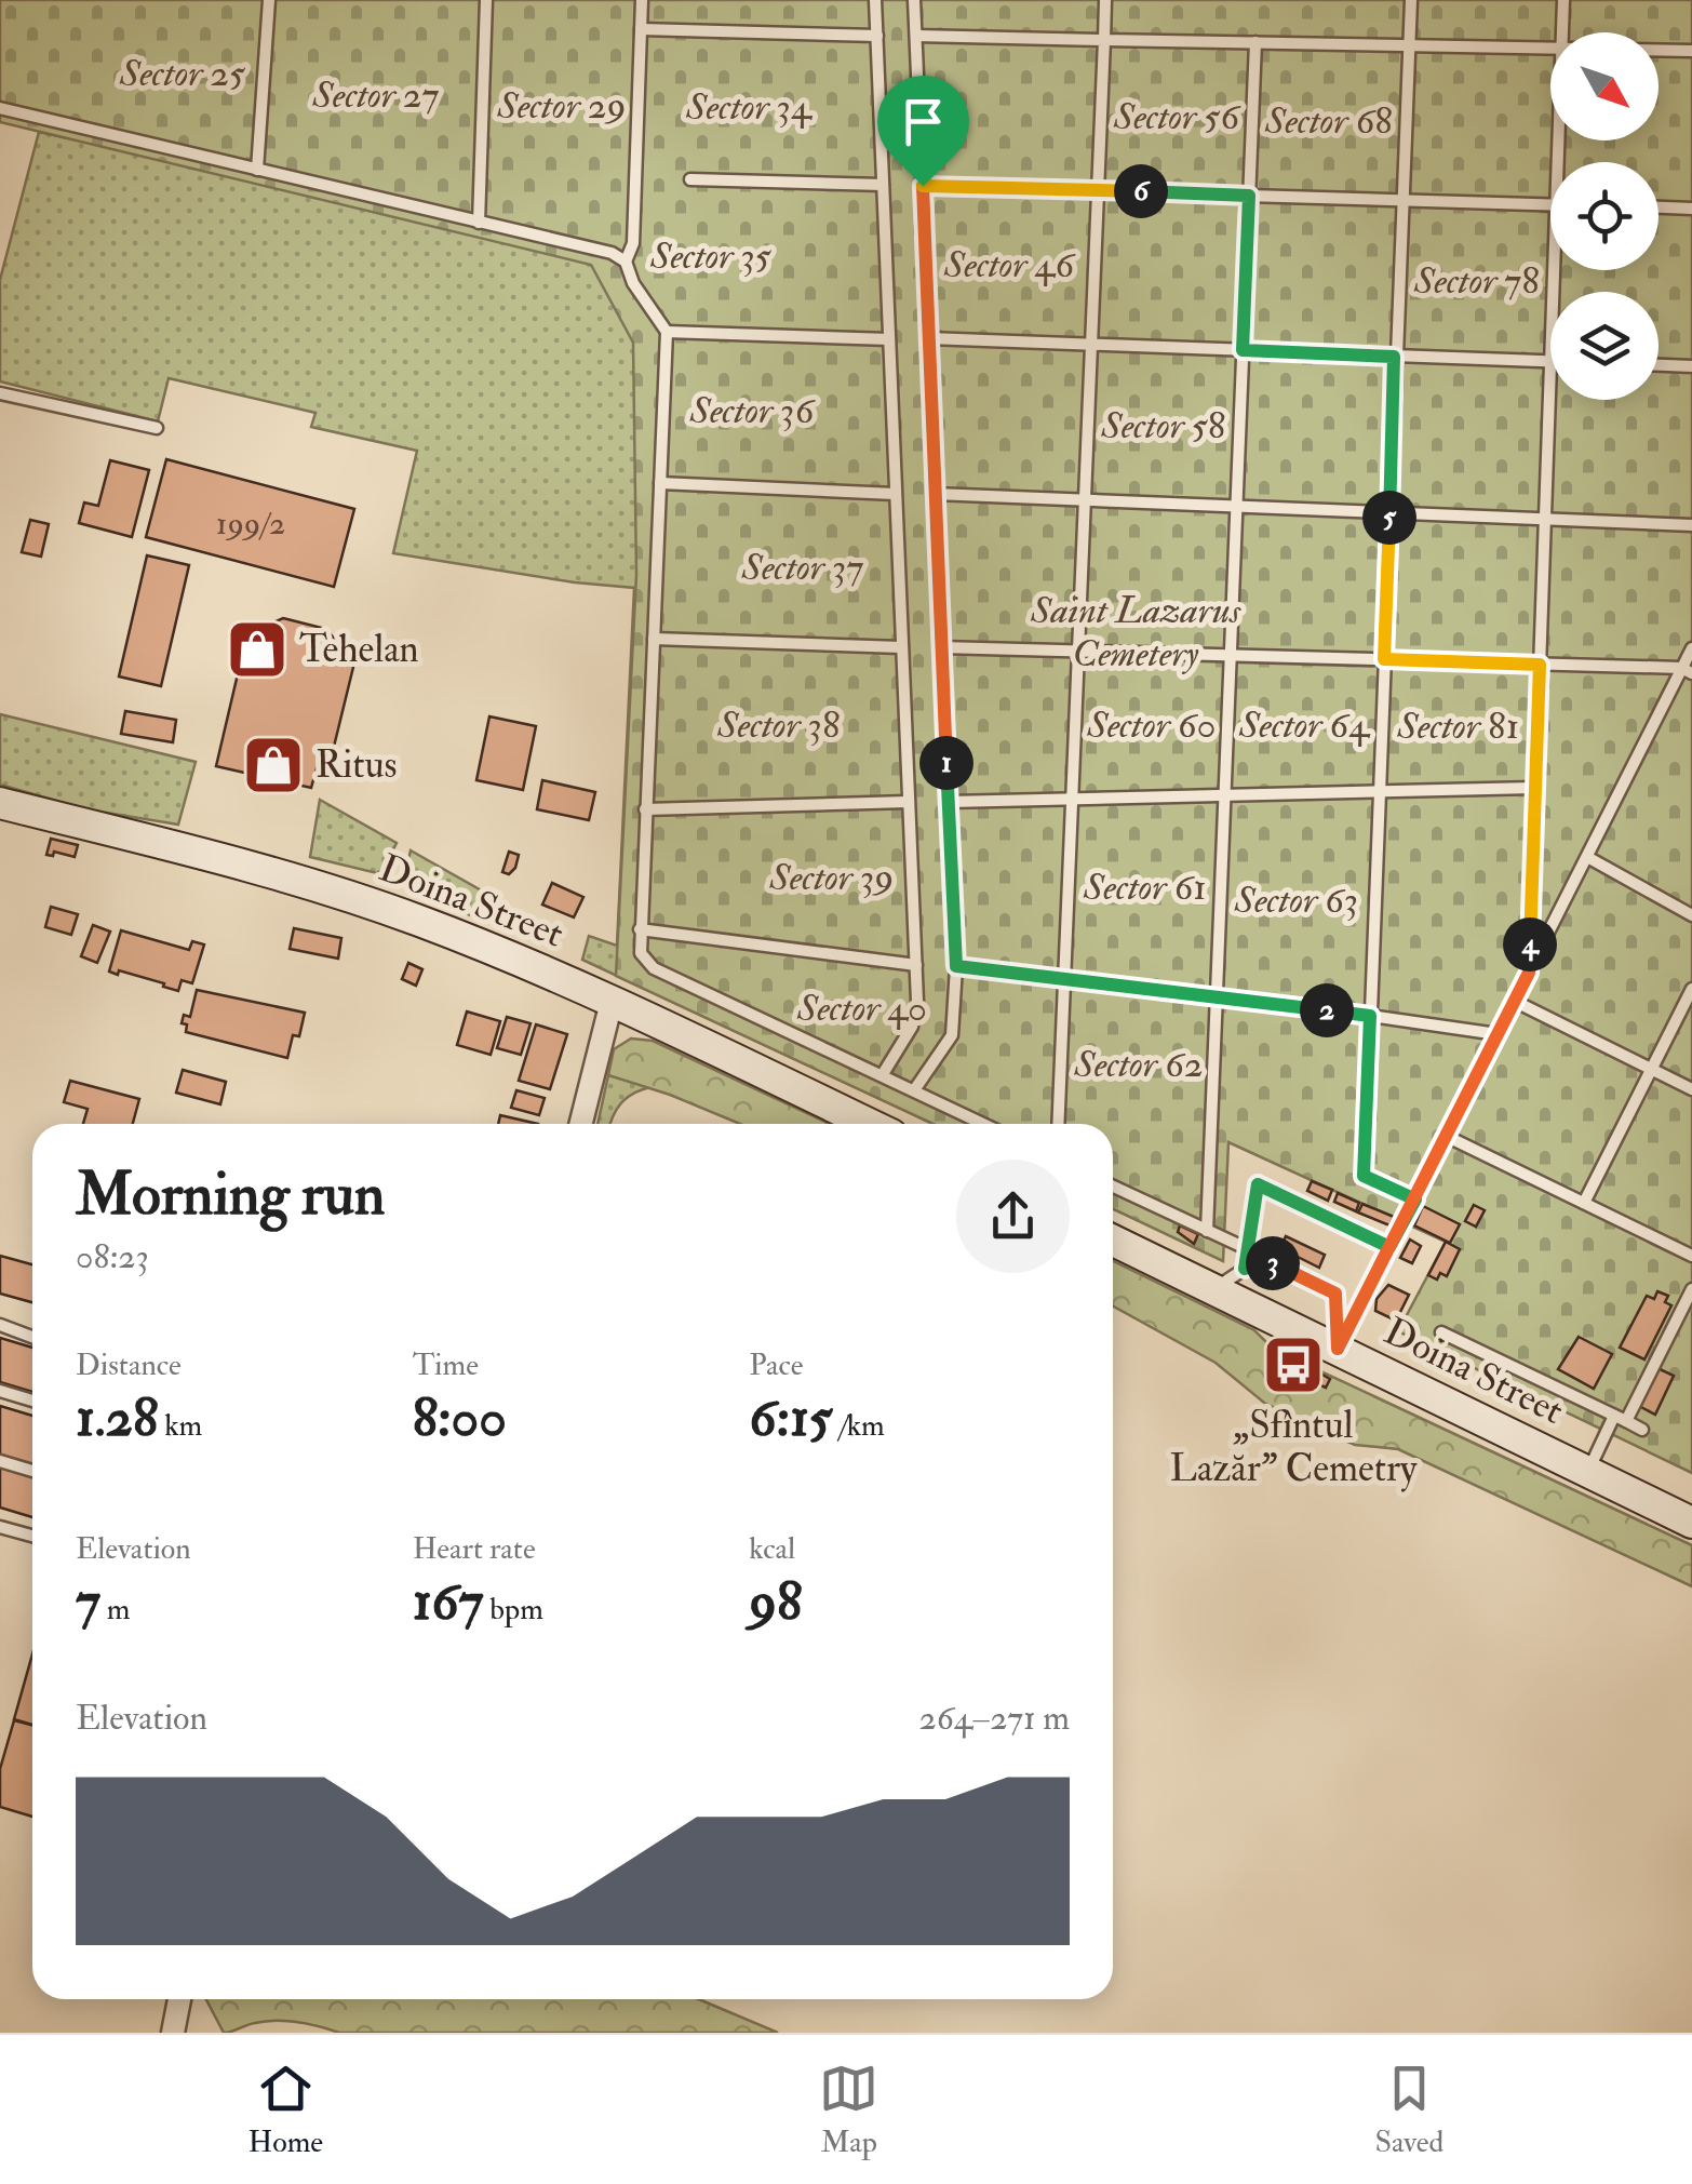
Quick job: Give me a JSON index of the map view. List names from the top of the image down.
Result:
{
  "streets": {
    "main road": ["Doina Street"]
  },
  "parks": [
    "Sector 25",
    "Sector 27",
    "Sector 29",
    "Sector 34",
    "Sector 56",
    "Sector 68",
    "Sector 35",
    "Sector 46",
    "Sector 78",
    "Sector 36",
    "Sector 58",
    "Sector 37",
    "Saint Lazarus Cemetery",
    "Sector 38",
    "Sector 60",
    "Sector 64",
    "Sector 81",
    "Sector 39",
    "Sector 61",
    "Sector 63",
    "Sector 40",
    "Sector 62"
  ],
  "places": {
    "shop": ["Tehelan", "Ritus"],
    "bus stop": ["„Sfîntul Lazăr” Cemetry"]
  },
  "house_numbers": ["199/2"],
  "north": "bottom right",
  "page": {
    "pins": [
      "6",
      "5",
      "1",
      "4",
      "2",
      "3"
    ],
    "heading": ["Morning run", "08:23"],
    "stats": [
      ["Distance", "1.28 km"],
      ["Time", "8:00"],
      ["Pace", "6:15 /km"],
      ["Elevation", "7 m"],
      ["Heart rate", "167 bpm"],
      ["kcal", "98"]
    ],
    "chart": ["Elevation", "264–271 m"],
    "tabs": ["Home", "Map", "Saved"]
  }
}
